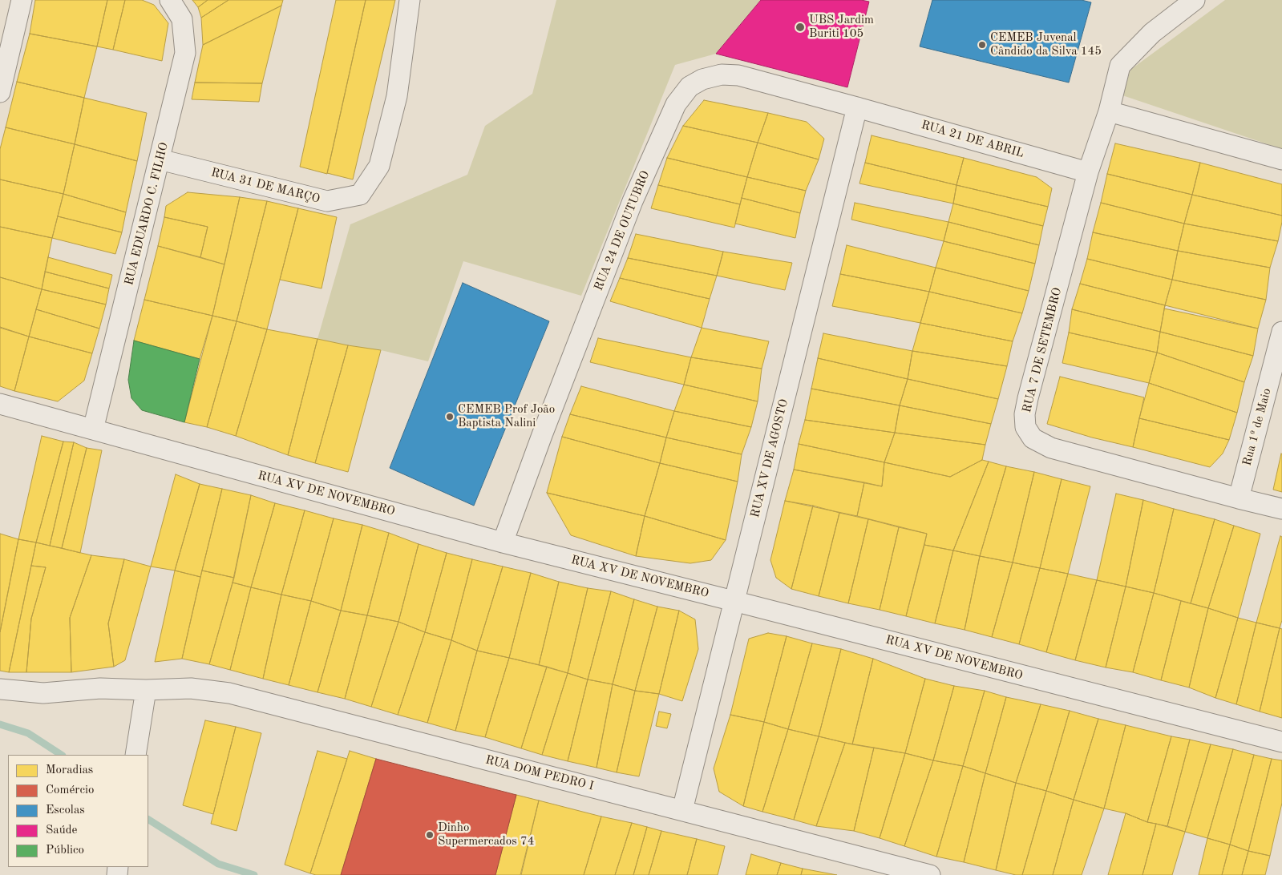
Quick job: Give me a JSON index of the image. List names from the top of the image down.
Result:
{
  "streets": {
    "street": [
      "RUA 21 DE ABRIL",
      "RUA 31 DE MARÇO",
      "RUA EDUARDO C. FILHO",
      "RUA 24 DE OUTUBRO",
      "RUA 7 DE SETEMBRO",
      "Rua 1º de Maio",
      "RUA XV DE AGOSTO",
      "RUA XV DE NOVEMBRO",
      "RUA DOM PEDRO I"
    ]
  },
  "crossings": [
    ["RUA 21 DE ABRIL", "RUA 24 DE OUTUBRO"],
    ["RUA 21 DE ABRIL", "RUA 7 DE SETEMBRO"],
    ["RUA 21 DE ABRIL", "RUA XV DE AGOSTO"],
    ["RUA 31 DE MARÇO", "RUA EDUARDO C. FILHO"],
    ["RUA EDUARDO C. FILHO", "RUA XV DE NOVEMBRO"],
    ["RUA 24 DE OUTUBRO", "RUA XV DE AGOSTO"],
    ["RUA 24 DE OUTUBRO", "RUA XV DE NOVEMBRO"],
    ["RUA 7 DE SETEMBRO", "Rua 1º de Maio"],
    ["RUA XV DE AGOSTO", "RUA XV DE NOVEMBRO"],
    ["RUA XV DE AGOSTO", "RUA DOM PEDRO I"]
  ],
  "places": [
    "UBS Jardim Buriti 105",
    "CEMEB Juvenal Cândido da Silva 145",
    "CEMEB Prof João Baptista Nalini",
    "Dinho Supermercados 74"
  ],
  "legend": [
    "Moradias",
    "Comércio",
    "Escolas",
    "Saúde",
    "Público"
  ]
}
